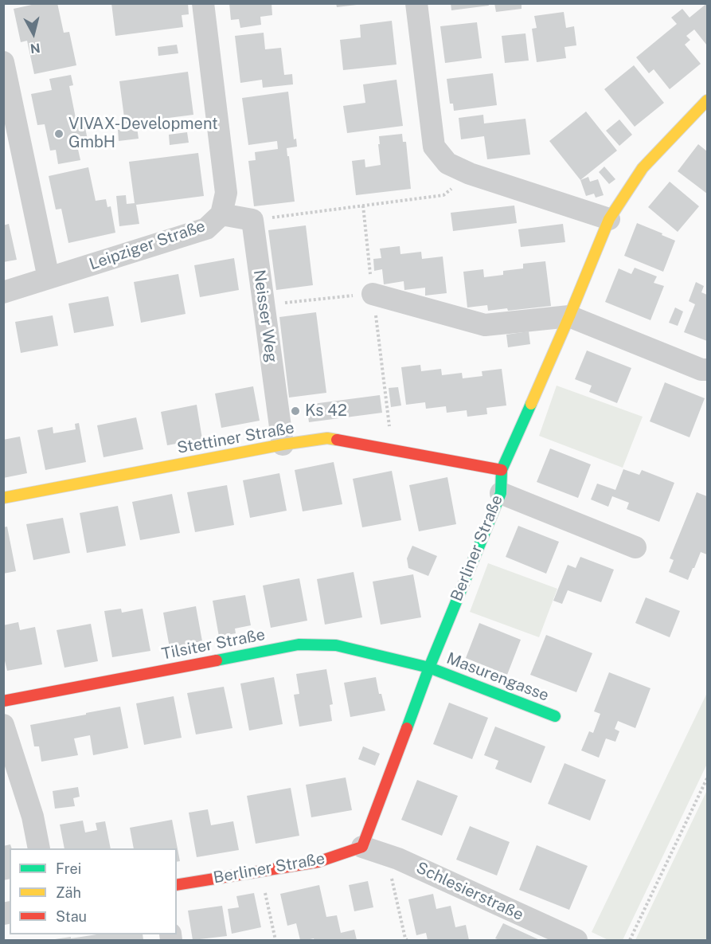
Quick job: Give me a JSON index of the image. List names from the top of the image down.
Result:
{
  "streets": {
    "street": [
      "Leipziger Straße",
      "Neisser Weg",
      "Stettiner Straße",
      "Berliner Straße",
      "Tilsiter Straße",
      "Masurengasse",
      "Schlesierstraße"
    ]
  },
  "crossings": [
    ["Neisser Weg", "Stettiner Straße"],
    ["Stettiner Straße", "Berliner Straße"],
    ["Berliner Straße", "Tilsiter Straße"],
    ["Berliner Straße", "Masurengasse"],
    ["Berliner Straße", "Schlesierstraße"],
    ["Tilsiter Straße", "Masurengasse"]
  ],
  "places": ["VIVAX-Development GmbH", "Ks 42"],
  "legend": ["Frei", "Zäh", "Stau"],
  "north": "bottom"
}
